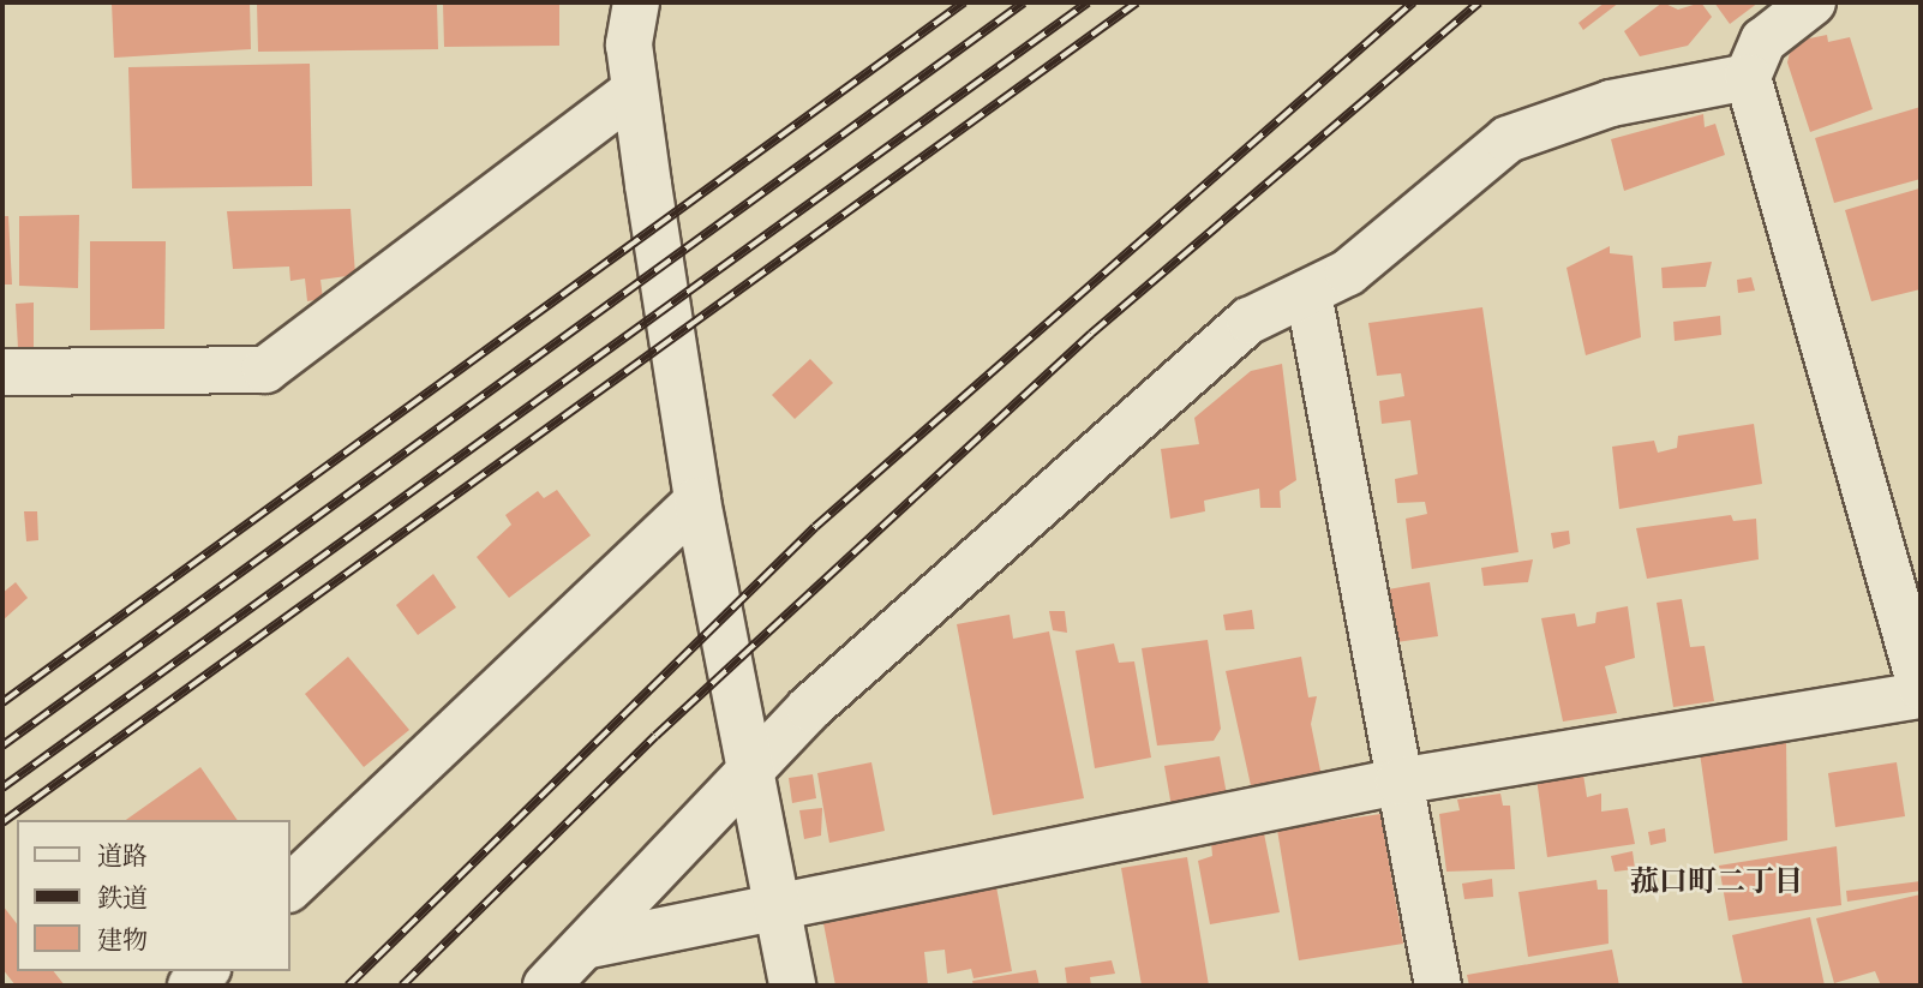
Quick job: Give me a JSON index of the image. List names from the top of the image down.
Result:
{
  "districts": ["菰口町二丁目"],
  "legend": ["道路", "鉄道", "建物"]
}
